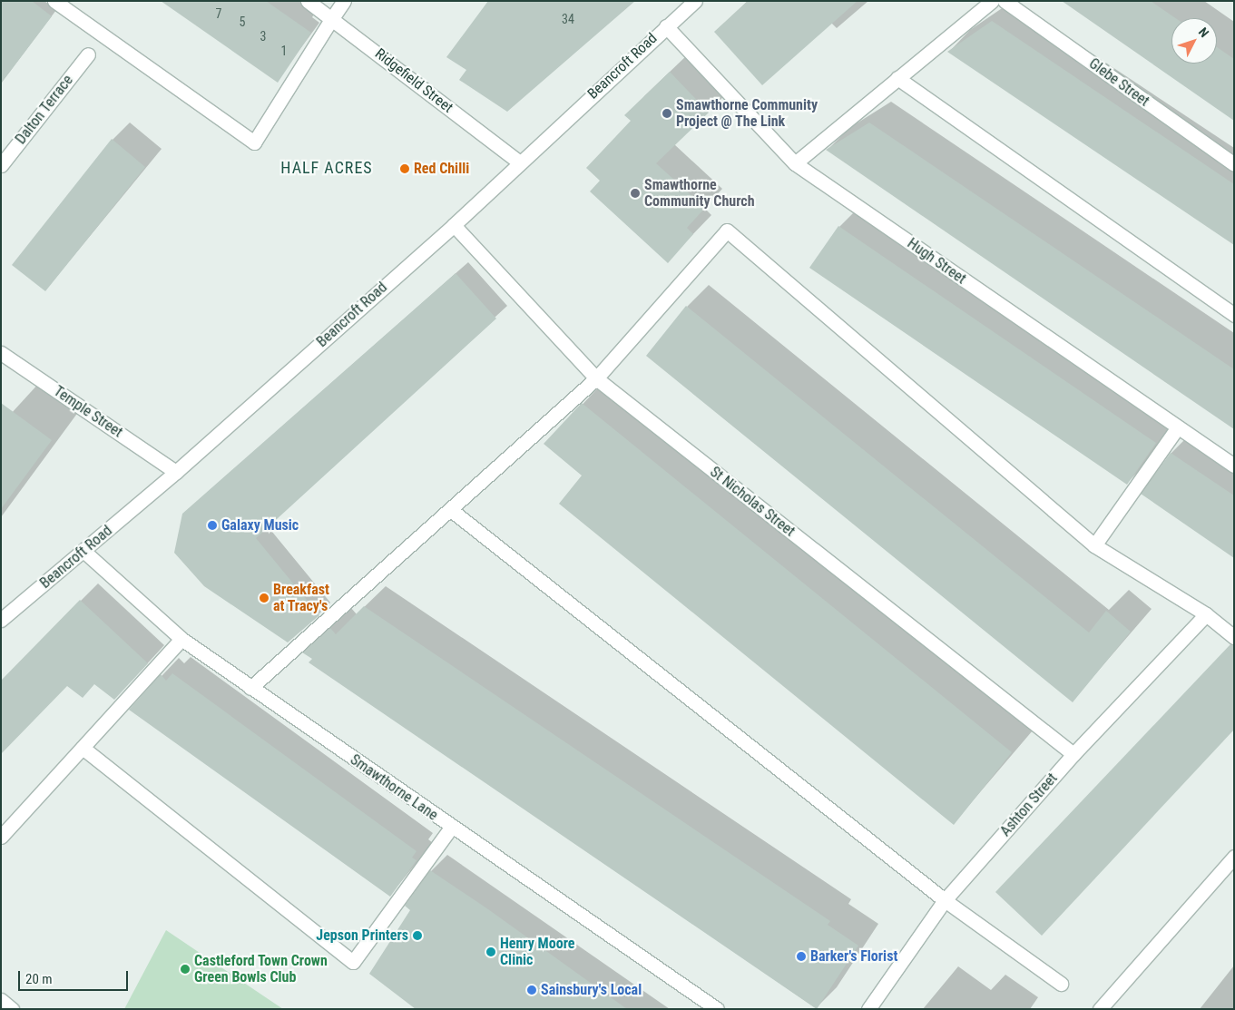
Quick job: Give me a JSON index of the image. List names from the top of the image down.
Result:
{
  "streets": {
    "street": [
      "Beancroft Road",
      "Ridgefield Street",
      "Glebe Street",
      "Dalton Terrace",
      "Hugh Street",
      "Temple Street",
      "St Nicholas Street",
      "Smawthorne Lane",
      "Ashton Street"
    ]
  },
  "crossings": [
    ["Beancroft Road", "Ridgefield Street"],
    ["Beancroft Road", "Hugh Street"],
    ["Beancroft Road", "Temple Street"],
    ["Beancroft Road", "St Nicholas Street"],
    ["Beancroft Road", "Smawthorne Lane"],
    ["St Nicholas Street", "Ashton Street"]
  ],
  "districts": ["HALF ACRES"],
  "places": [
    "Smawthorne Community Project @ The Link",
    "Red Chilli",
    "Smawthorne Community Church",
    "Galaxy Music",
    "Breakfast at Tracy's",
    "Jepson Printers",
    "Henry Moore Clinic",
    "Barker's Florist",
    "Castleford Town Crown Green Bowls Club",
    "Sainsbury's Local"
  ],
  "house_numbers": [
    "7",
    "34",
    "5",
    "3",
    "1"
  ],
  "scale_bar": "20 m",
  "north": "top right"
}
